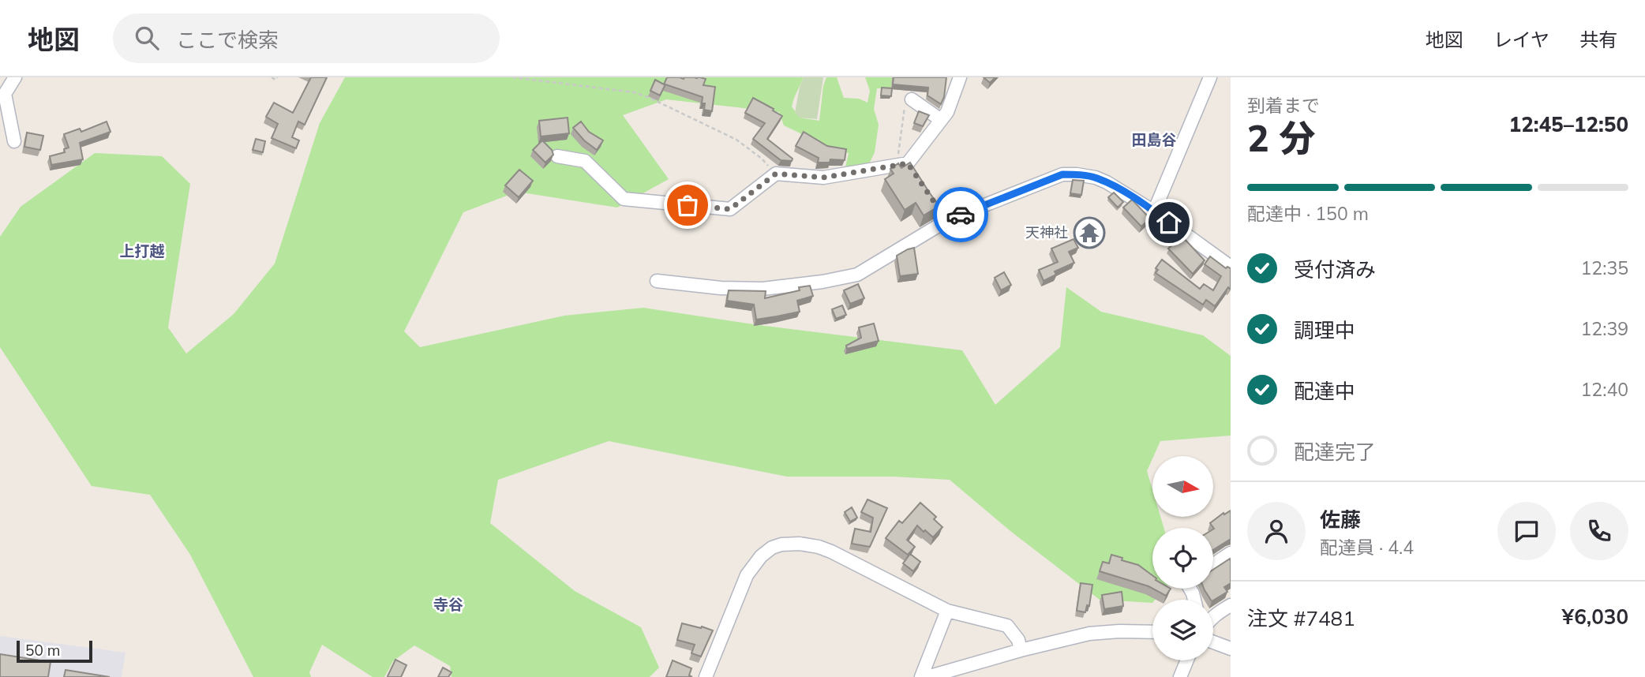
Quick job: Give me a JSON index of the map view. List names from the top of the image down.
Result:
{
  "districts": ["田島谷", "上打越", "寺谷"],
  "places": {
    "temple": ["天神社"]
  },
  "scale_bar": "50 m",
  "north": "right",
  "page": {
    "header": "地図",
    "search": "ここで検索",
    "nav": ["地図", "レイヤ", "共有"],
    "heading": ["2 分", "到着まで", "12:45–12:50"],
    "panel": [
      "佐藤",
      "配達員 · 4.4",
      "注文 #7481",
      "¥6,030"
    ],
    "bar": "配達中 · 150 m",
    "list": [
      ["受付済み", "12:35"],
      ["調理中", "12:39"],
      ["配達中", "12:40"],
      "配達完了"
    ],
    "scale": "50 m"
  }
}
